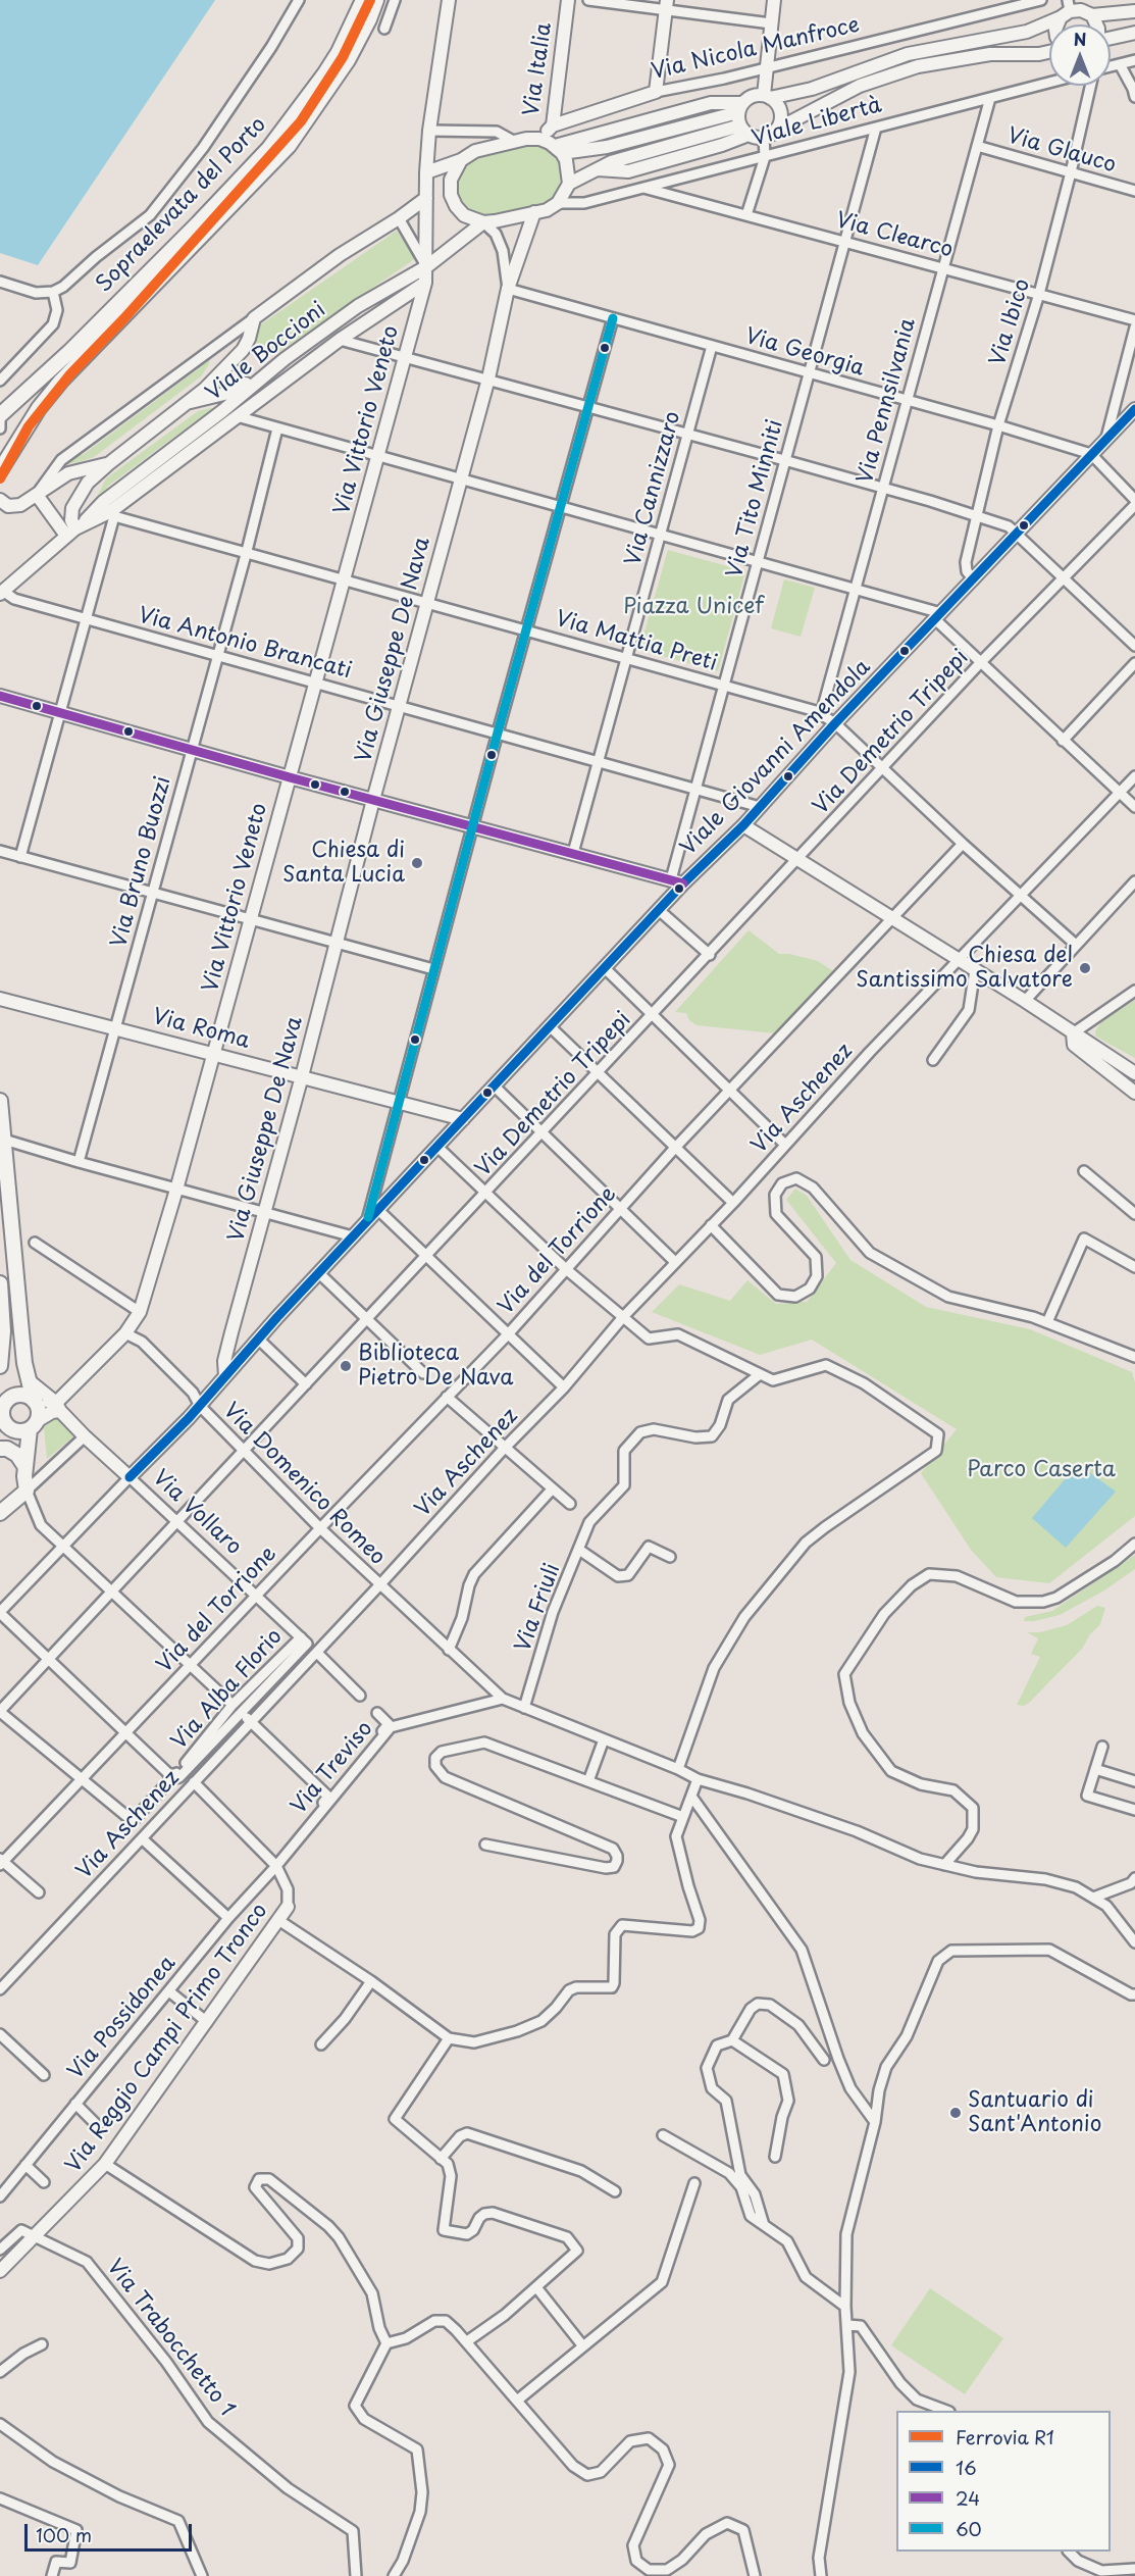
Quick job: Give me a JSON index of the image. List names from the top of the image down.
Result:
{
  "streets": {
    "main road": ["Sopraelevata del Porto"],
    "street": [
      "Via Nicola Manfroce",
      "Via Italia",
      "Viale Libertà",
      "Via Glauco",
      "Via Clearco",
      "Via Ibico",
      "Viale Boccioni",
      "Via Georgia",
      "Via Pennsilvania",
      "Via Vittorio Veneto",
      "Via Cannizzaro",
      "Via Tito Minniti",
      "Via Mattia Preti",
      "Via Antonio Brancati",
      "Via Giuseppe De Nava",
      "Via Demetrio Tripepi",
      "Viale Giovanni Amendola",
      "Via Bruno Buozzi",
      "Via Roma",
      "Via Aschenez",
      "Via del Torrione",
      "Via Domenico Romeo",
      "Via Vollaro",
      "Via Friuli",
      "Via Alba Florio",
      "Via Treviso",
      "Via Possidonea",
      "Via Reggio Campi Primo Tronco",
      "Via Trabocchetto 1"
    ]
  },
  "crossings": [
    ["Via Nicola Manfroce", "Via Italia"],
    ["Via Italia", "Viale Libertà"],
    ["Via Italia", "Viale Boccioni"],
    ["Via Italia", "Via Giuseppe De Nava"],
    ["Viale Libertà", "Via Clearco"],
    ["Viale Libertà", "Viale Boccioni"],
    ["Viale Libertà", "Via Pennsilvania"],
    ["Viale Libertà", "Via Tito Minniti"],
    ["Viale Libertà", "Via Giuseppe De Nava"],
    ["Via Glauco", "Via Ibico"],
    ["Via Glauco", "Via Pennsilvania"],
    ["Via Clearco", "Via Ibico"],
    ["Via Clearco", "Via Pennsilvania"],
    ["Via Clearco", "Via Tito Minniti"],
    ["Via Ibico", "Via Georgia"],
    ["Via Ibico", "Viale Giovanni Amendola"],
    ["Viale Boccioni", "Via Vittorio Veneto"],
    ["Viale Boccioni", "Via Mattia Preti"],
    ["Viale Boccioni", "Via Antonio Brancati"],
    ["Viale Boccioni", "Via Giuseppe De Nava"],
    ["Via Georgia", "Via Pennsilvania"],
    ["Via Georgia", "Via Cannizzaro"],
    ["Via Georgia", "Via Tito Minniti"],
    ["Via Georgia", "Via Giuseppe De Nava"],
    ["Via Georgia", "Viale Giovanni Amendola"],
    ["Via Pennsilvania", "Via Mattia Preti"],
    ["Via Vittorio Veneto", "Via Mattia Preti"],
    ["Via Vittorio Veneto", "Via Antonio Brancati"],
    ["Via Vittorio Veneto", "Via Roma"],
    ["Via Vittorio Veneto", "Via Domenico Romeo"],
    ["Via Vittorio Veneto", "Via Vollaro"],
    ["Via Cannizzaro", "Via Mattia Preti"],
    ["Via Cannizzaro", "Via Antonio Brancati"],
    ["Via Tito Minniti", "Via Mattia Preti"],
    ["Via Tito Minniti", "Via Antonio Brancati"],
    ["Via Tito Minniti", "Viale Giovanni Amendola"],
    ["Via Mattia Preti", "Via Giuseppe De Nava"],
    ["Via Mattia Preti", "Via Demetrio Tripepi"],
    ["Via Mattia Preti", "Viale Giovanni Amendola"],
    ["Via Mattia Preti", "Via Bruno Buozzi"],
    ["Via Mattia Preti", "Via Aschenez"],
    ["Via Mattia Preti", "Via del Torrione"],
    ["Via Antonio Brancati", "Via Giuseppe De Nava"],
    ["Via Antonio Brancati", "Viale Giovanni Amendola"],
    ["Via Antonio Brancati", "Via Bruno Buozzi"],
    ["Via Giuseppe De Nava", "Viale Giovanni Amendola"],
    ["Via Giuseppe De Nava", "Via Roma"],
    ["Via Demetrio Tripepi", "Via Domenico Romeo"],
    ["Via Demetrio Tripepi", "Via Vollaro"],
    ["Viale Giovanni Amendola", "Via Roma"],
    ["Viale Giovanni Amendola", "Via Domenico Romeo"],
    ["Viale Giovanni Amendola", "Via Vollaro"],
    ["Via Bruno Buozzi", "Via Roma"],
    ["Via Aschenez", "Via Domenico Romeo"],
    ["Via del Torrione", "Via Domenico Romeo"],
    ["Via del Torrione", "Via Vollaro"],
    ["Via del Torrione", "Via Alba Florio"],
    ["Via Domenico Romeo", "Via Friuli"],
    ["Via Domenico Romeo", "Via Treviso"],
    ["Via Vollaro", "Via Alba Florio"],
    ["Via Treviso", "Via Possidonea"],
    ["Via Reggio Campi Primo Tronco", "Via Trabocchetto 1"]
  ],
  "parks": ["Piazza Unicef", "Parco Caserta"],
  "places": [
    "Chiesa di Santa Lucia",
    "Chiesa del Santissimo Salvatore",
    "Biblioteca Pietro De Nava",
    "Santuario di Sant'Antonio"
  ],
  "lines": [
    "rail line R1",
    "transit line 60",
    "transit line 16",
    "transit line 24"
  ],
  "legend": [
    "Ferrovia R1",
    "16",
    "24",
    "60"
  ],
  "scale_bar": "100 m",
  "north": "top"
}
